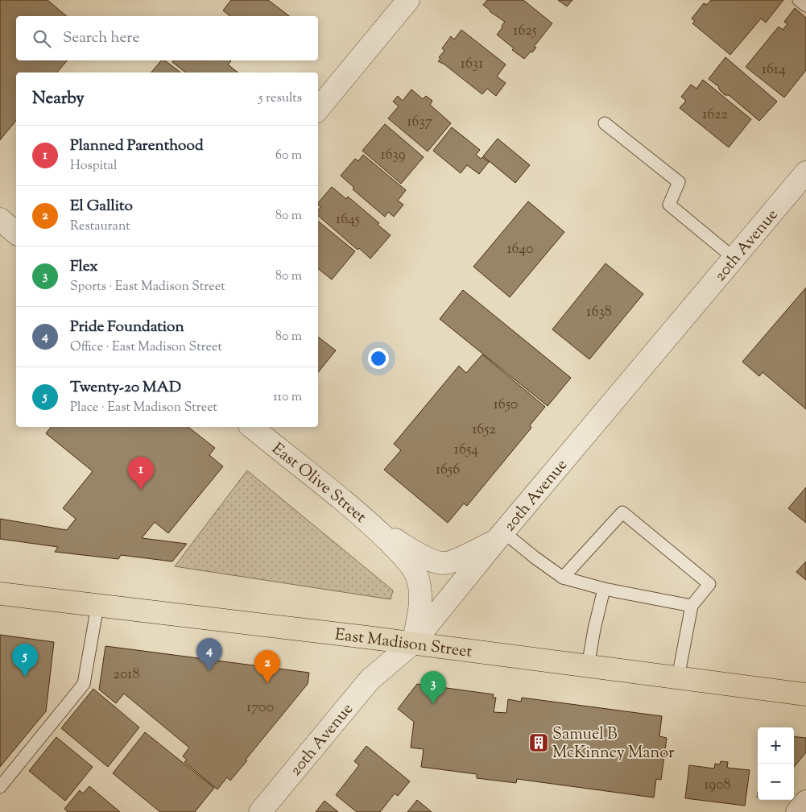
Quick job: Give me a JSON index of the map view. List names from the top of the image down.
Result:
{
  "streets": {
    "main road": ["East Madison Street"],
    "street": ["20th Avenue", "East Olive Street"]
  },
  "crossings": [
    ["20th Avenue", "East Olive Street"],
    ["20th Avenue", "East Madison Street"],
    ["East Olive Street", "East Madison Street"]
  ],
  "places": {
    "building": ["Samuel B McKinney Manor"]
  },
  "house_numbers": [
    "1625",
    "1631",
    "1614",
    "1622",
    "1637",
    "1639",
    "1645",
    "1640",
    "1638",
    "1650",
    "1652",
    "1654",
    "1656",
    "2018",
    "1700",
    "1908"
  ],
  "page": {
    "search": "Search here",
    "heading": ["Nearby", "5 results"],
    "list": [
      {
        "mark": "1",
        "name": "Planned Parenthood",
        "note": "Hospital",
        "value": "60 m"
      },
      {
        "mark": "2",
        "name": "El Gallito",
        "note": "Restaurant",
        "value": "80 m"
      },
      {
        "mark": "3",
        "name": "Flex",
        "note": "Sports · East Madison Street",
        "value": "80 m"
      },
      {
        "mark": "4",
        "name": "Pride Foundation",
        "note": "Office · East Madison Street",
        "value": "80 m"
      },
      {
        "mark": "5",
        "name": "Twenty-20 MAD",
        "note": "Place · East Madison Street",
        "value": "110 m"
      }
    ],
    "pins": [
      "1",
      "4",
      "5",
      "2",
      "3"
    ],
    "map_buttons": ["+", "−"]
  }
}
